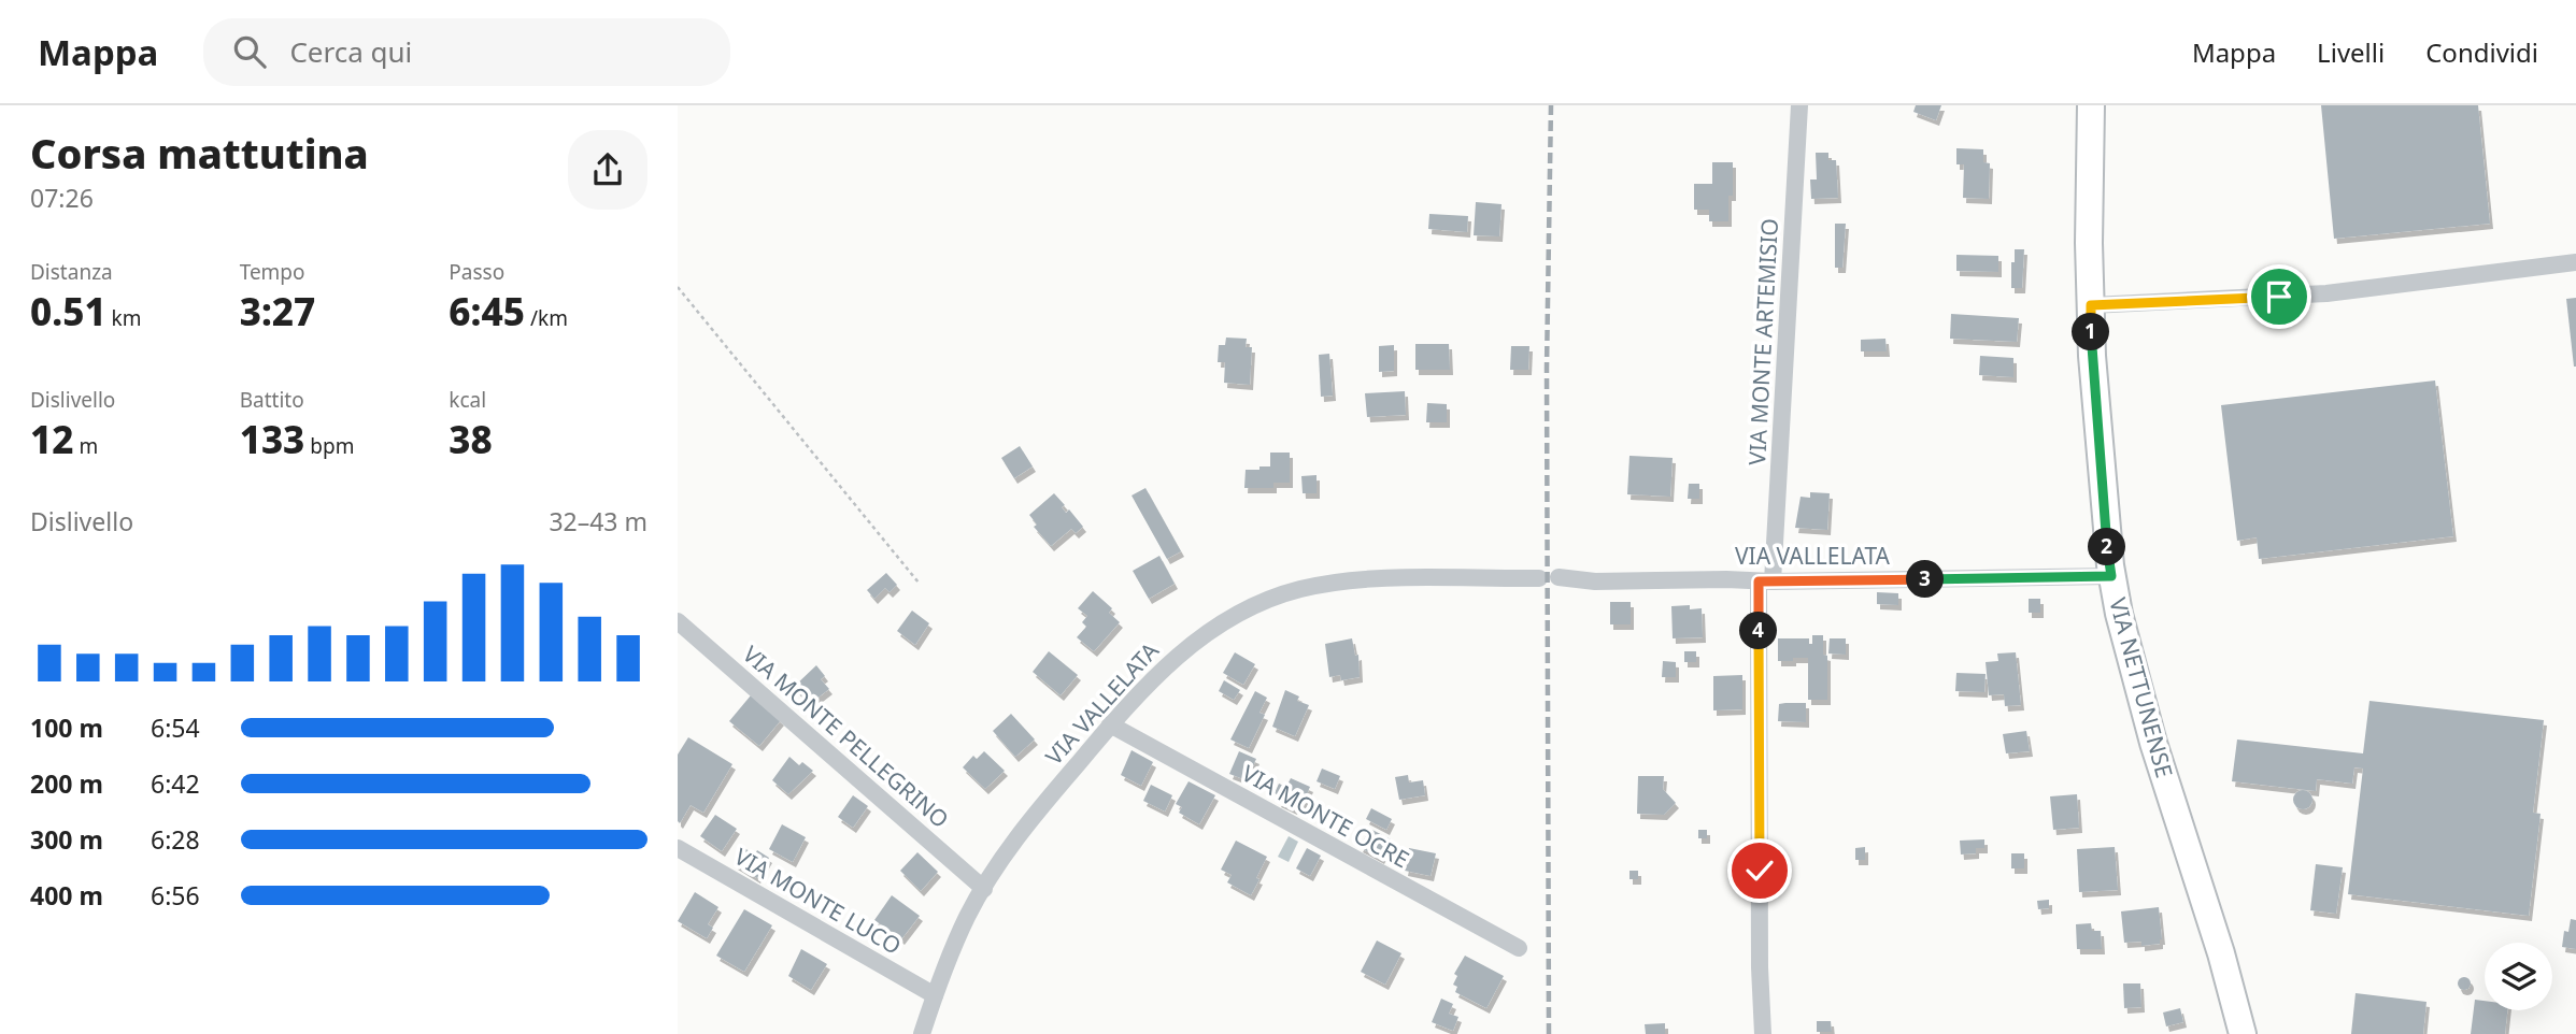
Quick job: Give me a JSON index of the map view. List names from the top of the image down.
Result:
{
  "streets": {
    "main road": ["VIA NETTUNENSE"],
    "street": [
      "VIA MONTE ARTEMISIO",
      "VIA VALLELATA",
      "VIA MONTE PELLEGRINO",
      "VIA MONTE OCRE",
      "VIA MONTE LUCO"
    ]
  },
  "crossings": [
    ["VIA MONTE ARTEMISIO", "VIA VALLELATA"],
    ["VIA VALLELATA", "VIA NETTUNENSE"],
    ["VIA VALLELATA", "VIA MONTE PELLEGRINO"],
    ["VIA VALLELATA", "VIA MONTE OCRE"],
    ["VIA VALLELATA", "VIA MONTE LUCO"]
  ],
  "page": {
    "header": "Mappa",
    "search": "Cerca qui",
    "nav": ["Mappa", "Livelli", "Condividi"],
    "heading": ["Corsa mattutina", "07:26"],
    "stats": [
      ["Distanza", "0.51 km"],
      ["Tempo", "3:27"],
      ["Passo", "6:45 /km"],
      ["Dislivello", "12 m"],
      ["Battito", "133 bpm"],
      ["kcal", "38"]
    ],
    "pins": [
      "1",
      "2",
      "3",
      "4"
    ],
    "chart": ["Dislivello", "32–43 m"],
    "list": [
      {
        "name": "100 m",
        "note": "6:54"
      },
      {
        "name": "200 m",
        "note": "6:42"
      },
      {
        "name": "300 m",
        "note": "6:28"
      },
      {
        "name": "400 m",
        "note": "6:56"
      }
    ]
  }
}
